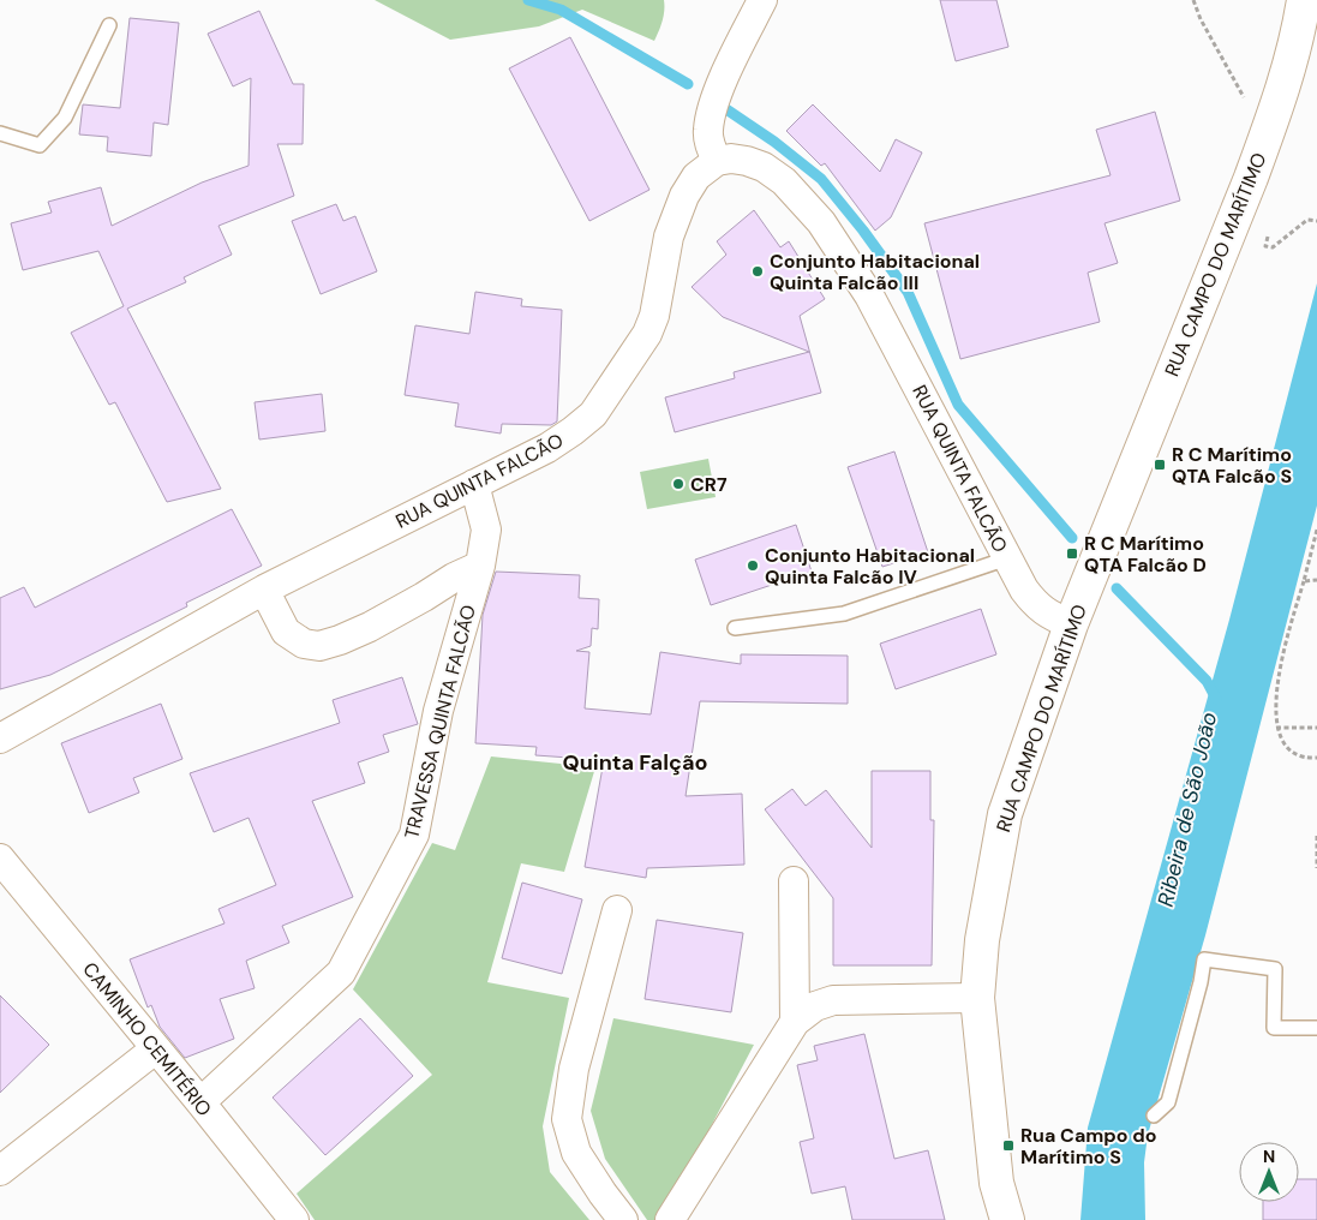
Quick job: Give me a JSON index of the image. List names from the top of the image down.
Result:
{
  "streets": {
    "main road": ["RUA CAMPO DO MARÍTIMO"],
    "street": ["RUA QUINTA FALCÃO", "TRAVESSA QUINTA FALCÃO", "CAMINHO CEMITÉRIO"]
  },
  "crossings": [
    ["RUA CAMPO DO MARÍTIMO", "RUA QUINTA FALCÃO"],
    ["RUA QUINTA FALCÃO", "TRAVESSA QUINTA FALCÃO"],
    ["TRAVESSA QUINTA FALCÃO", "CAMINHO CEMITÉRIO"]
  ],
  "districts": ["Quinta Falção"],
  "water": ["Ribeira de São João"],
  "places": {
    "other": ["Conjunto Habitacional Quinta Falcão III", "CR7", "Conjunto Habitacional Quinta Falcão IV"],
    "transit": ["R C Marítimo QTA Falcão S", "R C Marítimo QTA Falcão D", "Rua Campo do Marítimo S"]
  },
  "north": "top"
}
